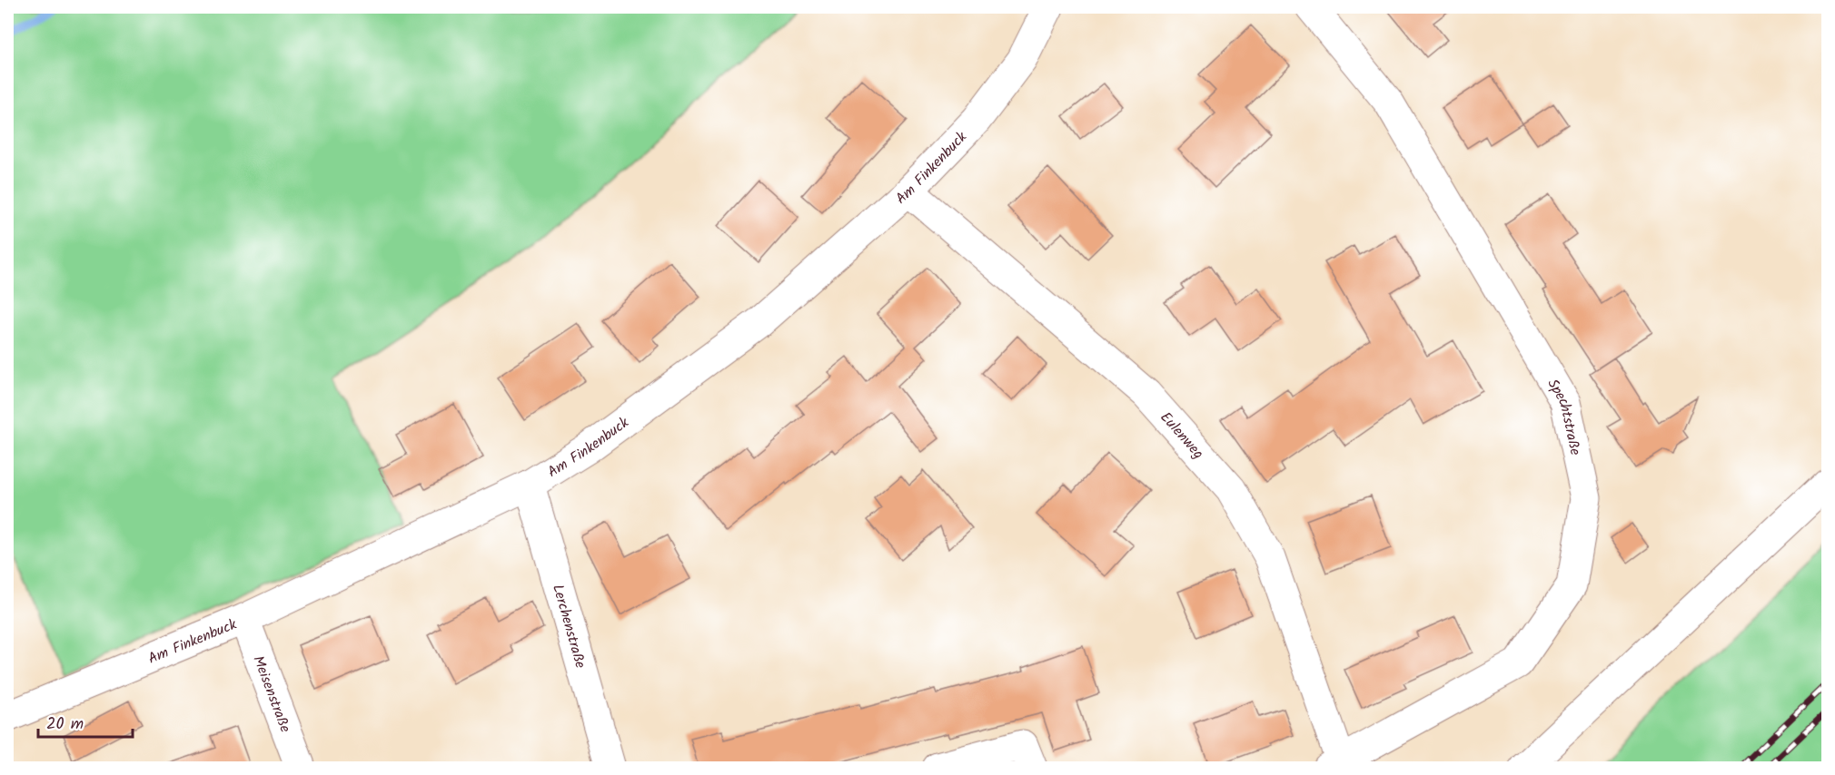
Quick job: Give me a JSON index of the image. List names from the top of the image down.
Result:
{
  "streets": {
    "street": [
      "Am Finkenbuck",
      "Spechtstraße",
      "Eulenweg",
      "Lerchenstraße",
      "Meisenstraße"
    ]
  },
  "crossings": [
    ["Am Finkenbuck", "Eulenweg"],
    ["Am Finkenbuck", "Lerchenstraße"],
    ["Am Finkenbuck", "Meisenstraße"],
    ["Spechtstraße", "Eulenweg"]
  ],
  "scale_bar": "20 m"
}
